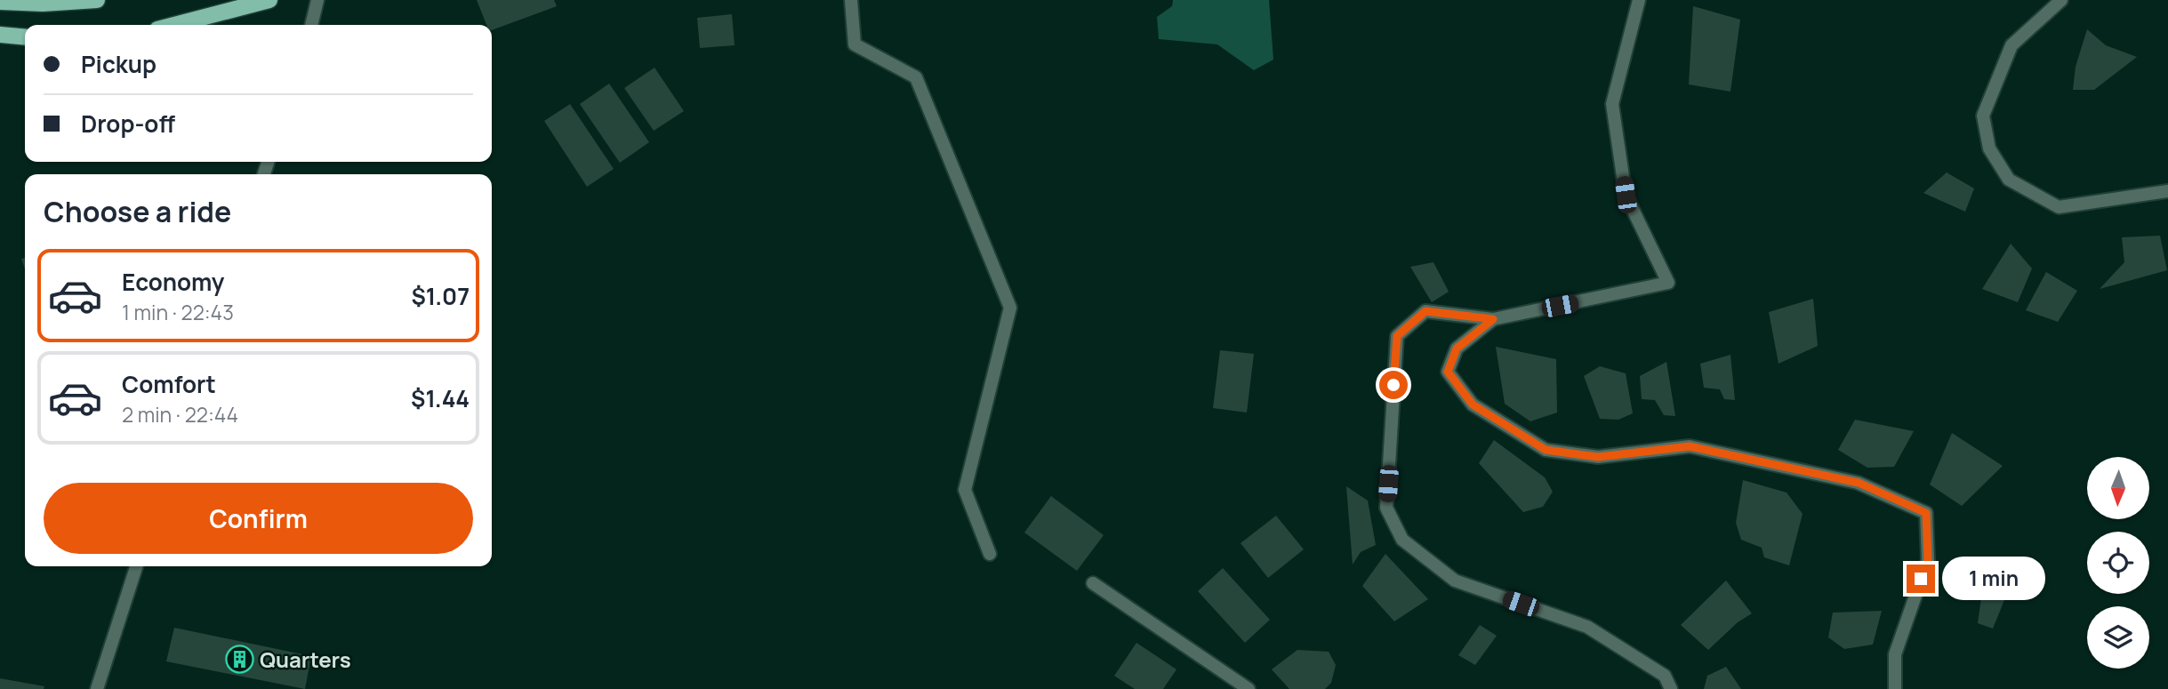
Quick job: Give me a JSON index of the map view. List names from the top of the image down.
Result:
{
  "places": {
    "building": ["Quarters"]
  },
  "north": "bottom",
  "page": {
    "banner": ["Pickup", "Drop-off"],
    "heading": "Choose a ride",
    "list": [
      {
        "name": "Economy",
        "note": "1 min · 22:43",
        "value": "$1.07"
      },
      {
        "name": "Comfort",
        "note": "2 min · 22:44",
        "value": "$1.44"
      }
    ],
    "buttons": "Confirm",
    "bubble": "1 min"
  }
}
